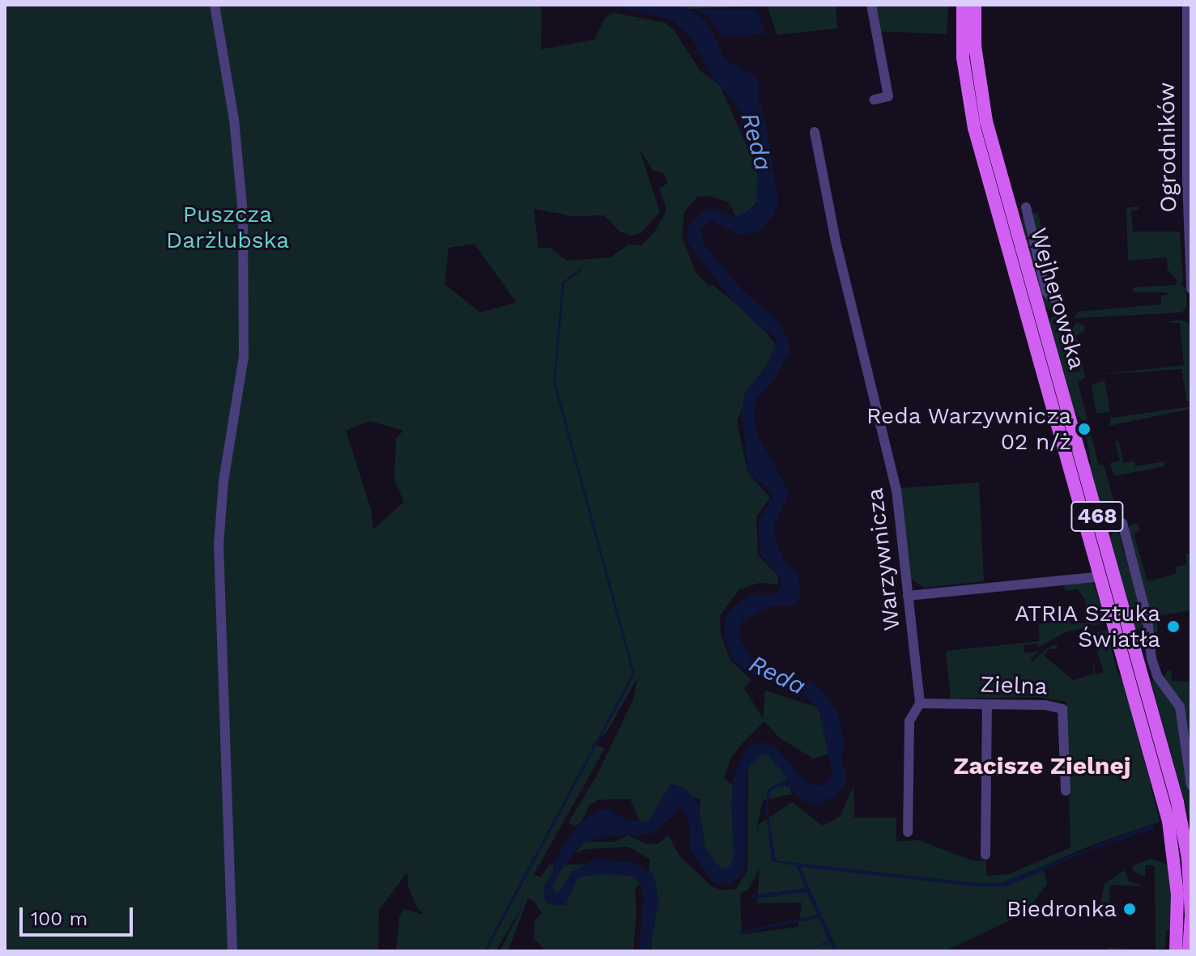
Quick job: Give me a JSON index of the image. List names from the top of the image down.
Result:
{
  "streets": {
    "main road": ["Wejherowska", "468"],
    "street": ["Ogrodników", "Warzywnicza", "Zielna"]
  },
  "crossings": [
    ["Wejherowska", "468"],
    ["Warzywnicza", "Zielna"]
  ],
  "districts": ["Zacisze Zielnej"],
  "water": ["Reda"],
  "parks": ["Puszcza Darżlubska"],
  "places": ["Reda Warzywnicza 02 n/ż", "ATRIA Sztuka Światła", "Biedronka"],
  "scale_bar": "100 m"
}
